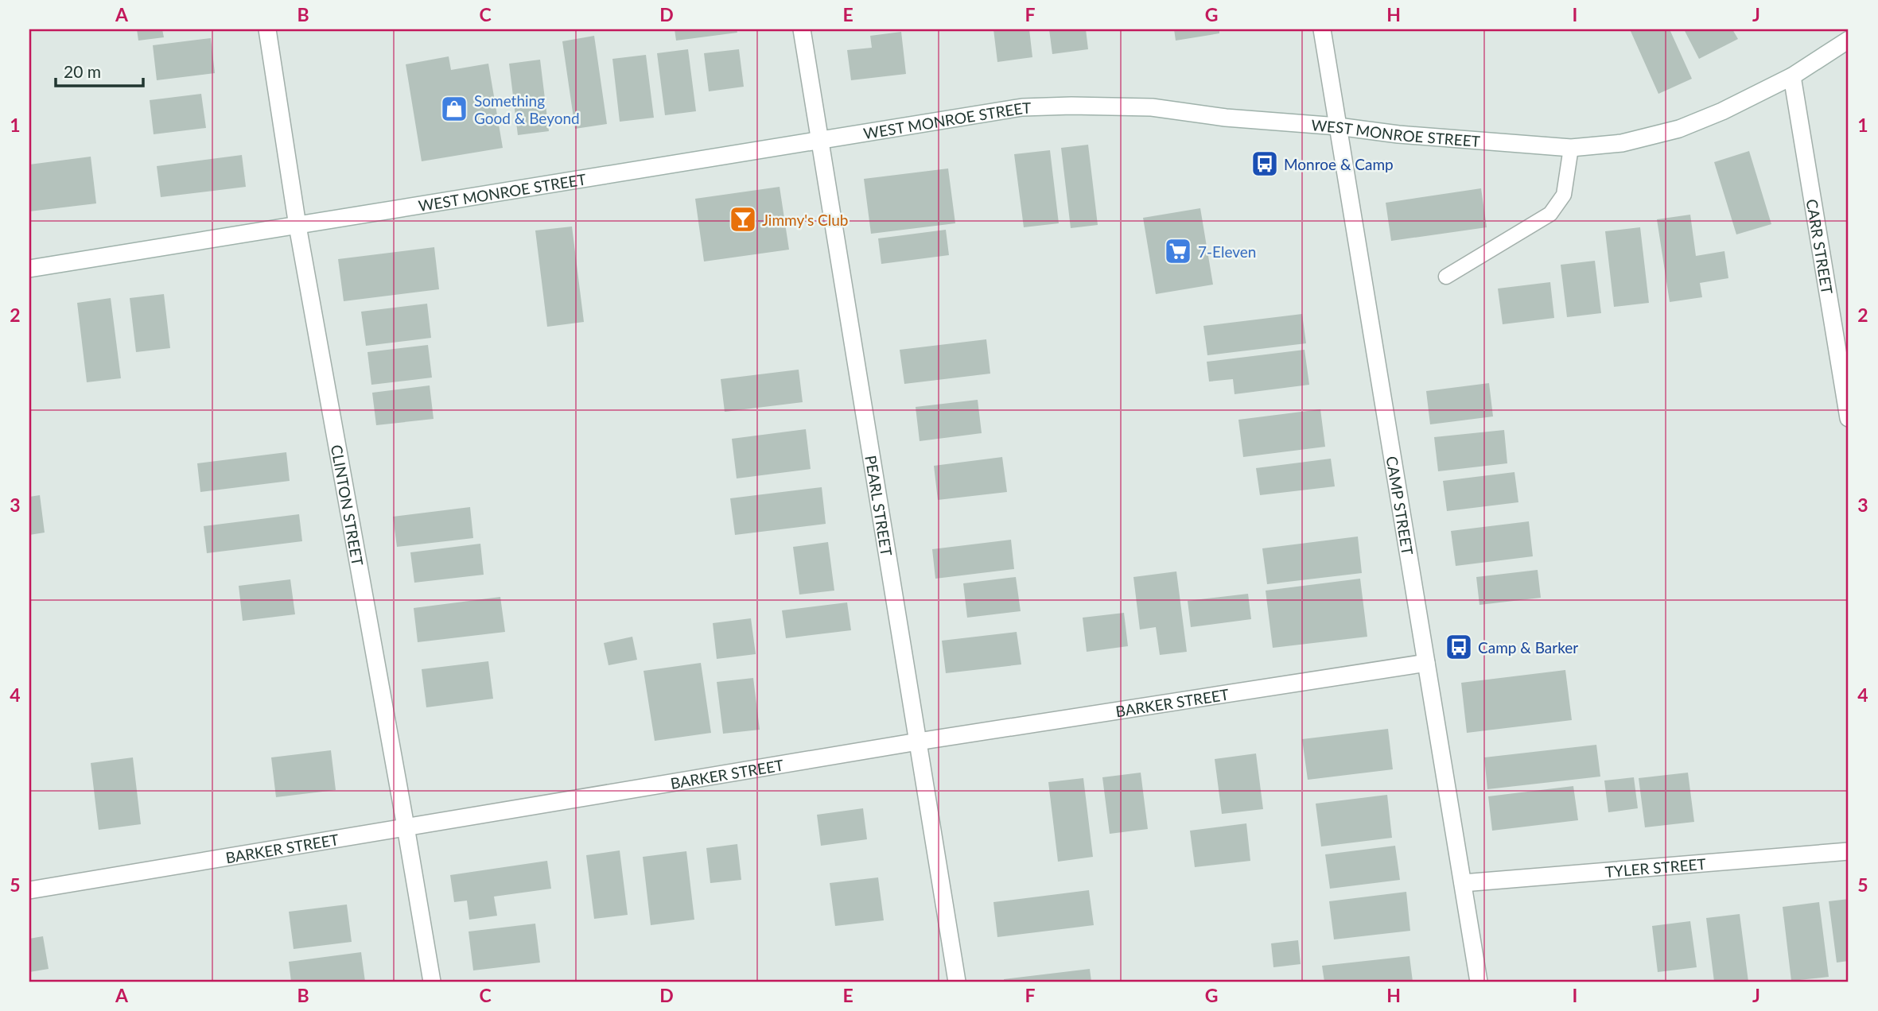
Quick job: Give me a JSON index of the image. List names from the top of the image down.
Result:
{
  "streets": {
    "street": [
      "WEST MONROE STREET",
      "CARR STREET",
      "CLINTON STREET",
      "PEARL STREET",
      "CAMP STREET",
      "BARKER STREET",
      "TYLER STREET"
    ]
  },
  "crossings": [
    ["WEST MONROE STREET", "CARR STREET"],
    ["WEST MONROE STREET", "CLINTON STREET"],
    ["WEST MONROE STREET", "PEARL STREET"],
    ["WEST MONROE STREET", "CAMP STREET"],
    ["CLINTON STREET", "BARKER STREET"],
    ["PEARL STREET", "BARKER STREET"],
    ["CAMP STREET", "BARKER STREET"],
    ["CAMP STREET", "TYLER STREET"]
  ],
  "places": {
    "shop": ["Something Good & Beyond"],
    "bus stop": ["Monroe & Camp", "Camp & Barker"],
    "bar": ["Jimmy's Club"],
    "supermarket": ["7-Eleven"]
  },
  "scale_bar": "20 m",
  "grid": {
    "columns": [
      "A",
      "B",
      "C",
      "D",
      "E",
      "F",
      "G",
      "H",
      "I",
      "J"
    ],
    "rows": [
      "1",
      "2",
      "3",
      "4",
      "5"
    ]
  }
}
